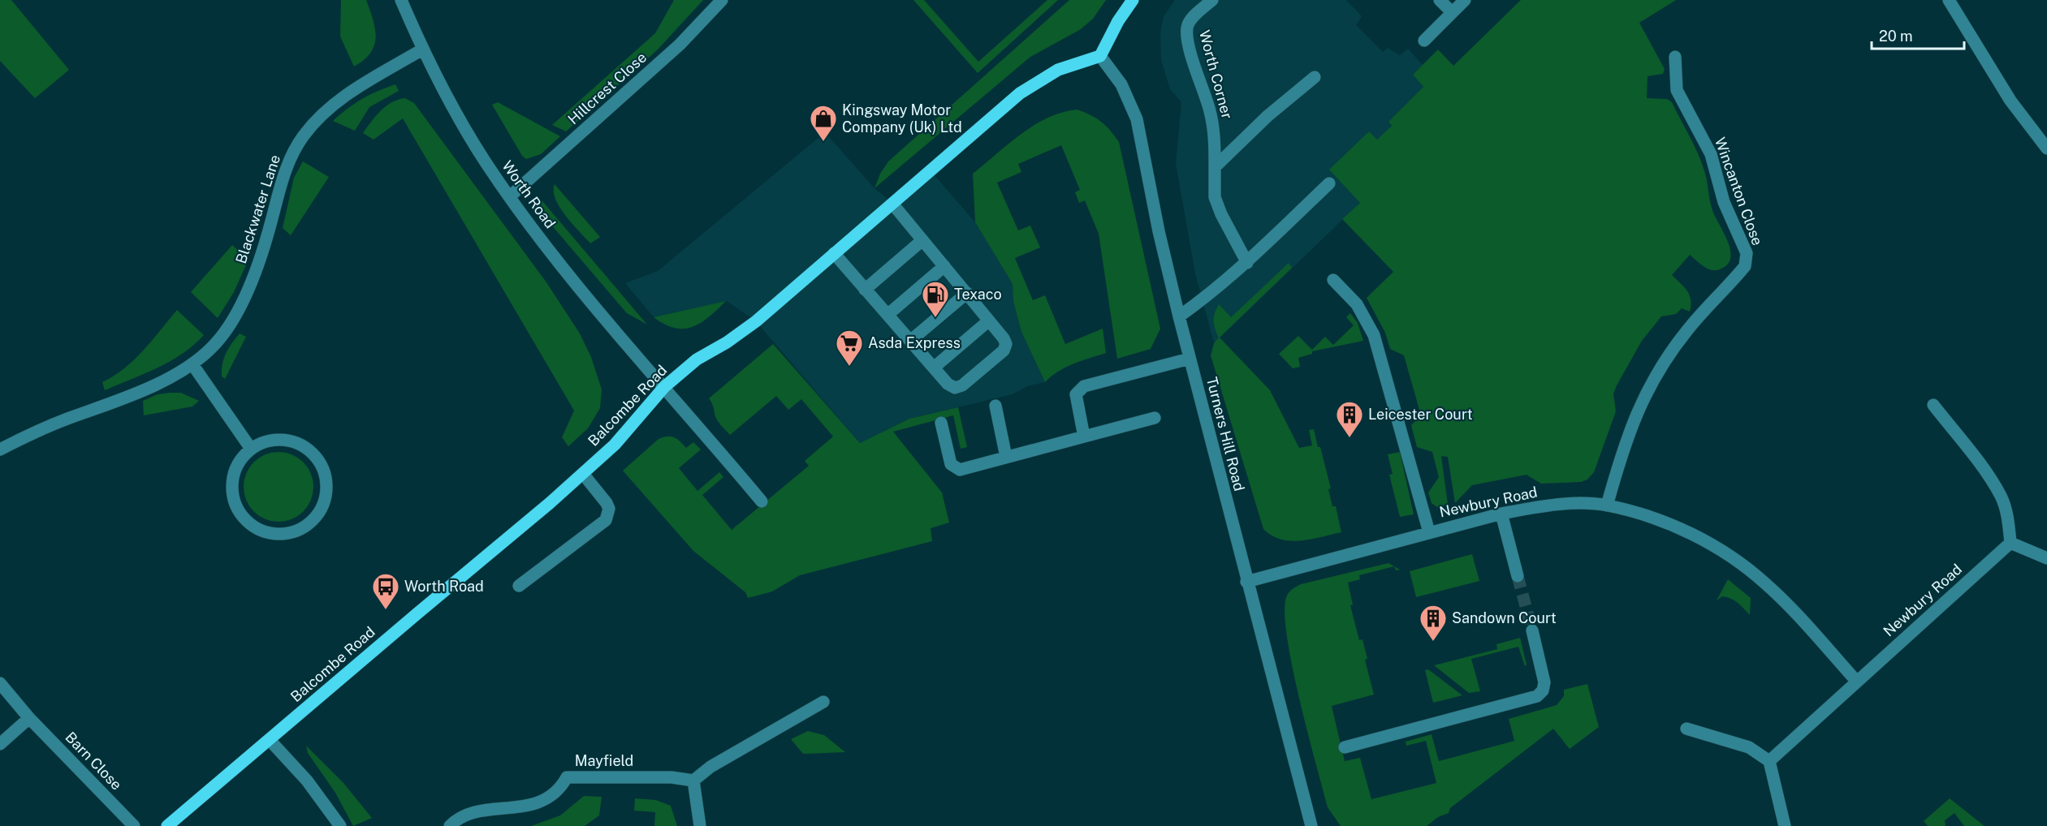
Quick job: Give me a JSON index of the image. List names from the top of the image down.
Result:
{
  "streets": {
    "main road": ["Balcombe Road"],
    "street": [
      "Worth Corner",
      "Hillcrest Close",
      "Wincanton Close",
      "Worth Road",
      "Blackwater Lane",
      "Turners Hill Road",
      "Newbury Road",
      "Barn Close",
      "Mayfield"
    ]
  },
  "crossings": [
    ["Hillcrest Close", "Worth Road"],
    ["Wincanton Close", "Newbury Road"],
    ["Worth Road", "Blackwater Lane"],
    ["Worth Road", "Balcombe Road"],
    ["Balcombe Road", "Turners Hill Road"],
    ["Turners Hill Road", "Newbury Road"]
  ],
  "places": {
    "shop": ["Kingsway Motor Company (Uk) Ltd"],
    "fuel station": ["Texaco"],
    "supermarket": ["Asda Express"],
    "building": ["Leicester Court", "Sandown Court"],
    "bus stop": ["Worth Road"]
  },
  "scale_bar": "20 m"
}
